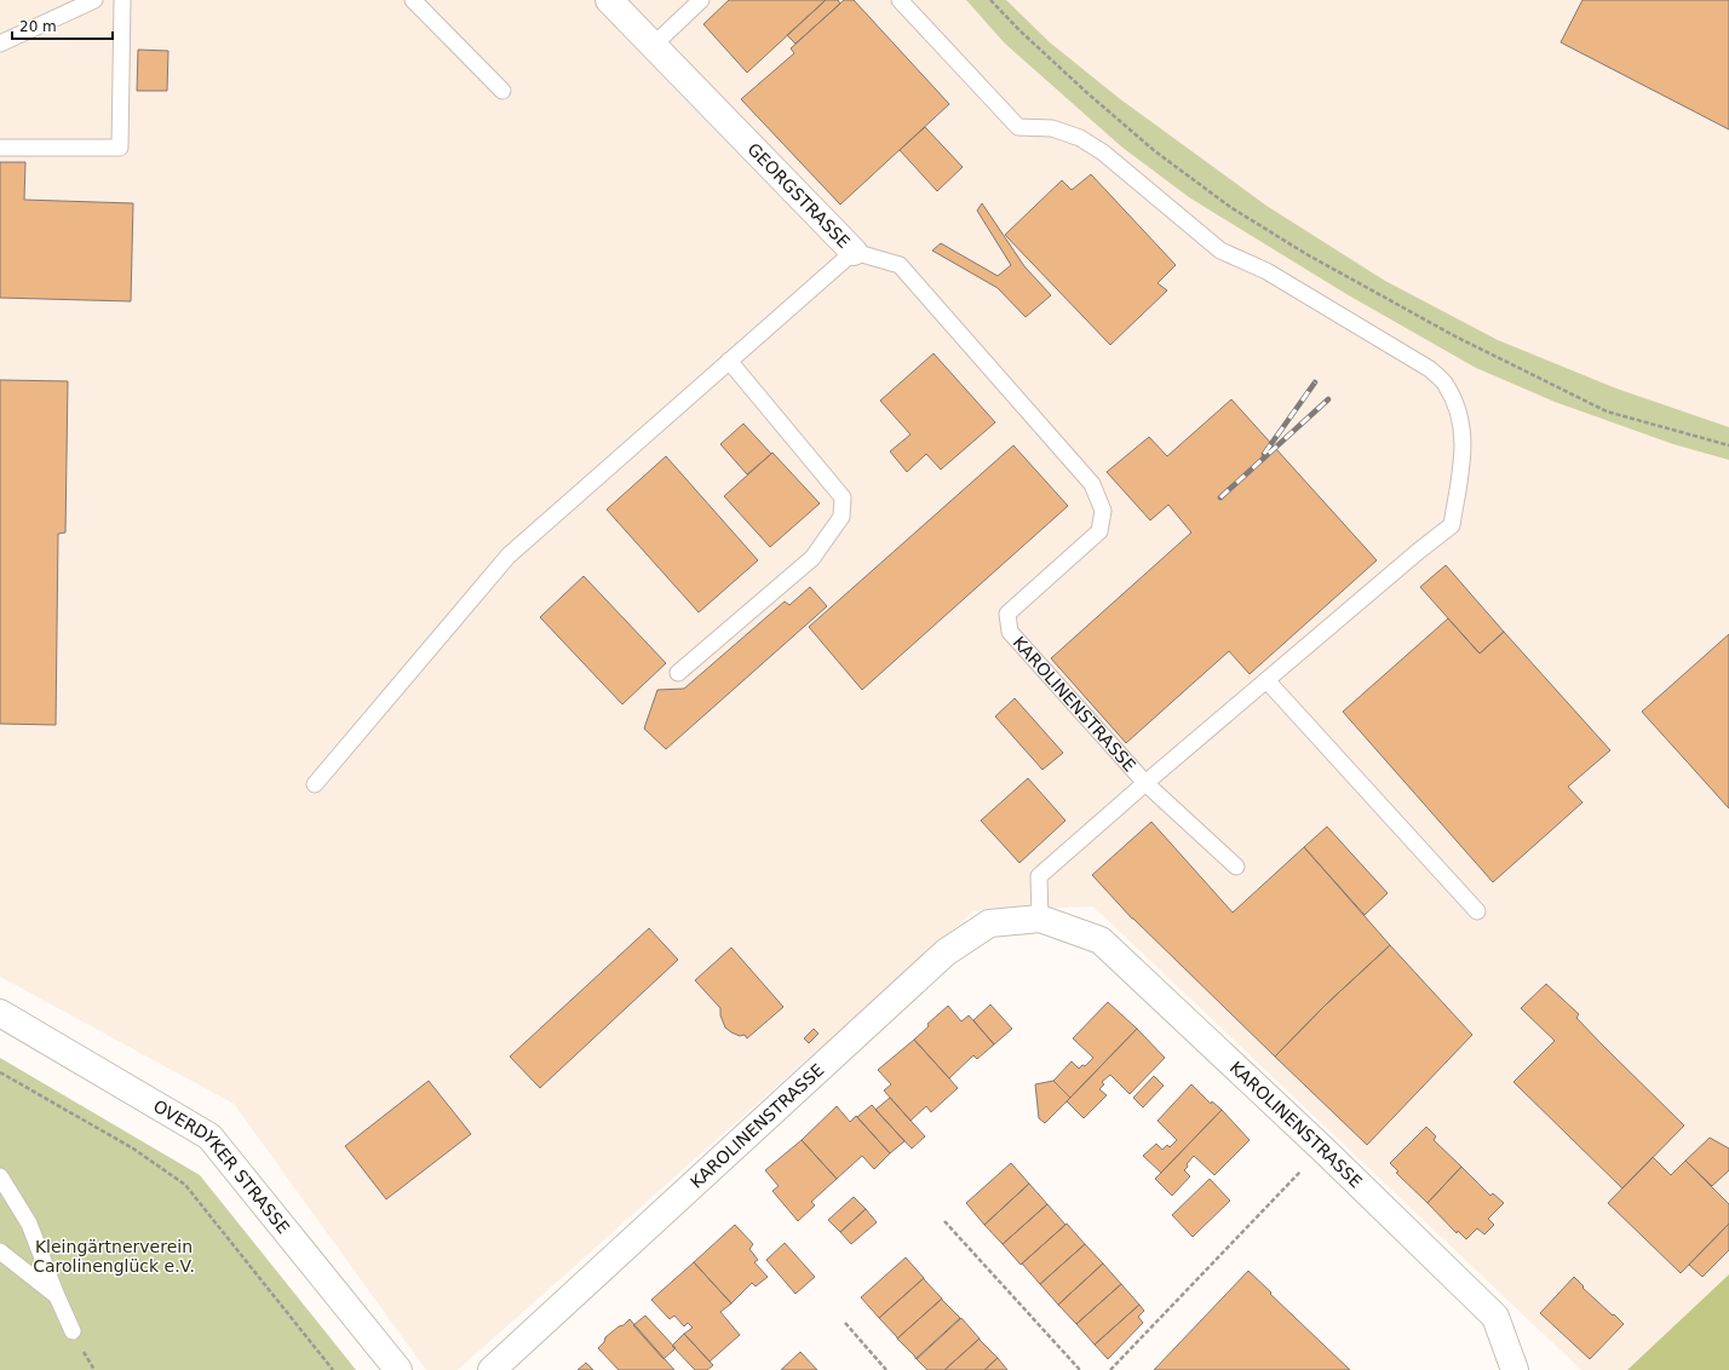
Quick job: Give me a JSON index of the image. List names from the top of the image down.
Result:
{
  "streets": {
    "street": ["GEORGSTRASSE", "KAROLINENSTRASSE", "OVERDYKER STRASSE"]
  },
  "crossings": [
    ["GEORGSTRASSE", "KAROLINENSTRASSE"]
  ],
  "parks": ["Kleingärtnerverein Carolinenglück e.V."],
  "scale_bar": "20 m"
}
